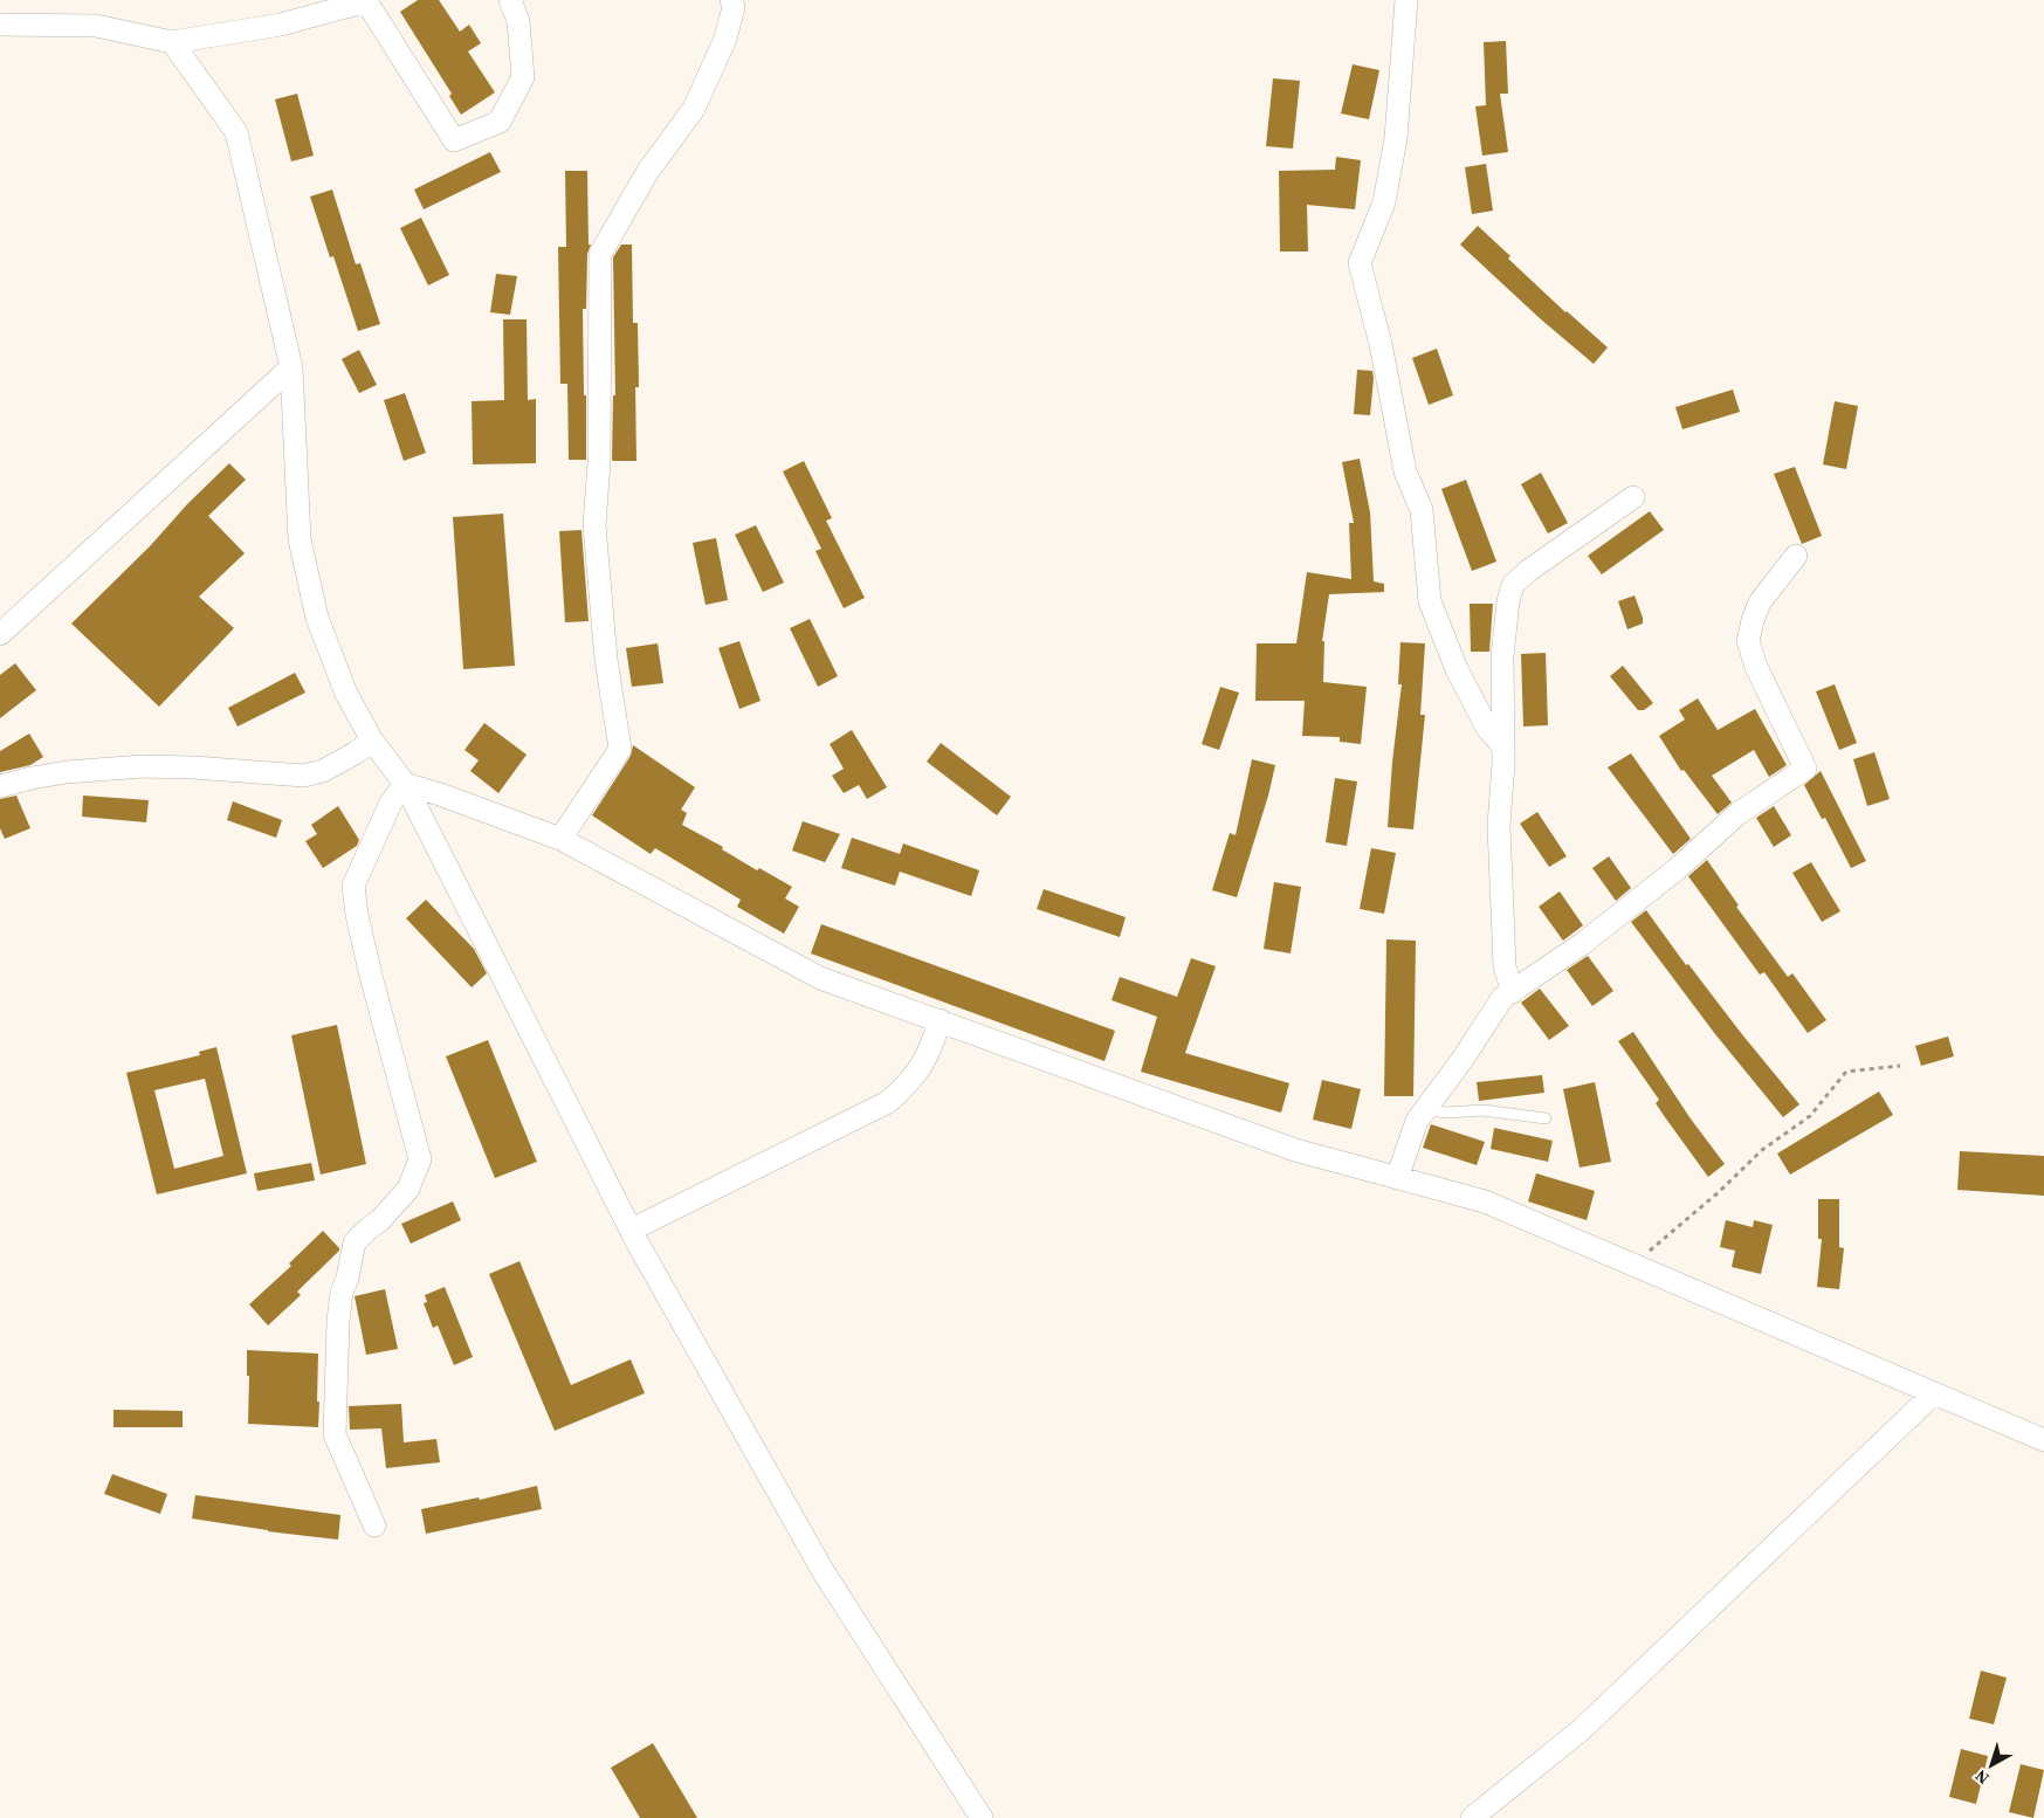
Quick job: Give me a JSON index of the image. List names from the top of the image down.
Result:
{
  "north": "bottom left"
}
